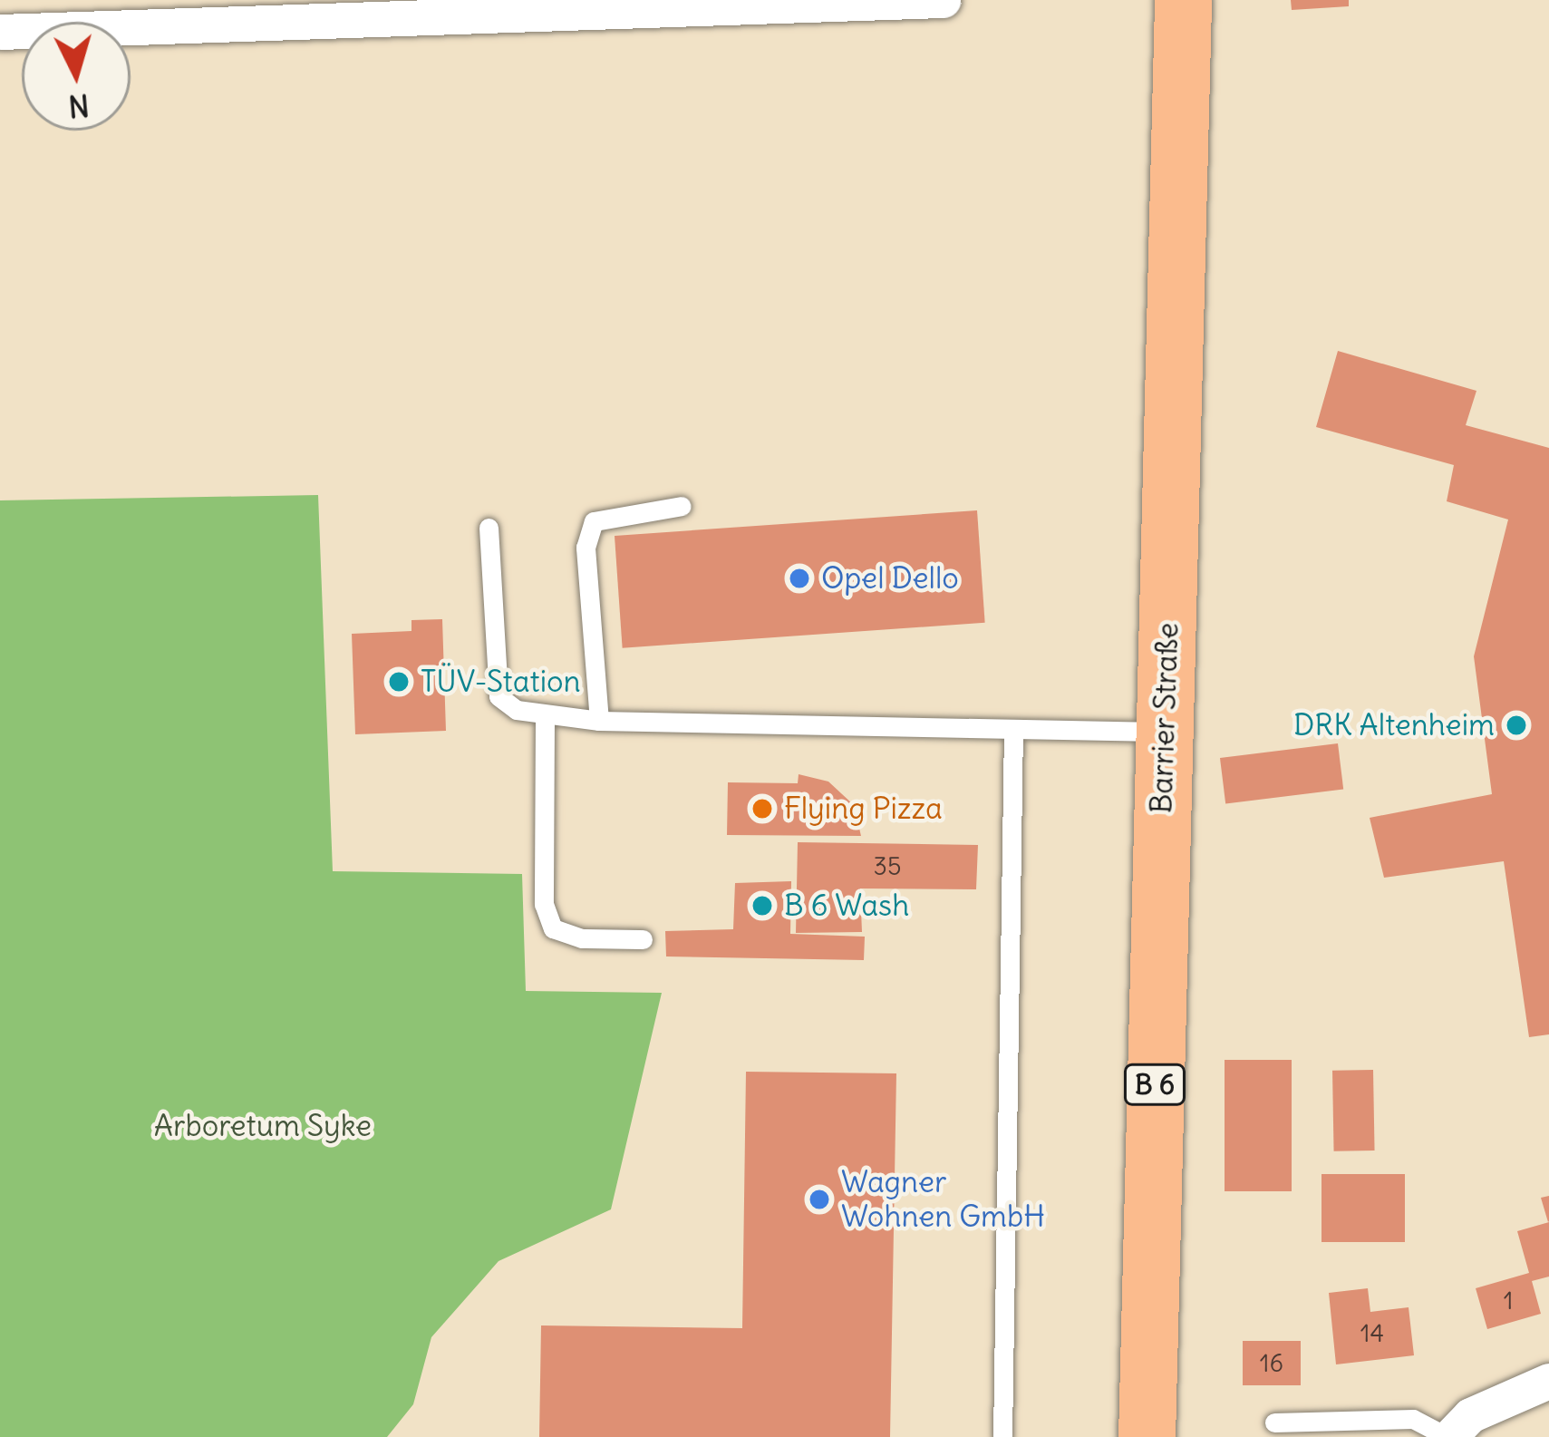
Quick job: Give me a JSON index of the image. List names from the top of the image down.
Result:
{
  "streets": {
    "main road": ["Barrier Straße", "B 6"]
  },
  "parks": ["Arboretum Syke"],
  "places": [
    "Opel Dello",
    "TÜV-Station",
    "DRK Altenheim",
    "Flying Pizza",
    "B 6 Wash",
    "Wagner Wohnen GmbH"
  ],
  "house_numbers": [
    "35",
    "1",
    "14",
    "16"
  ],
  "north": "bottom"
}
